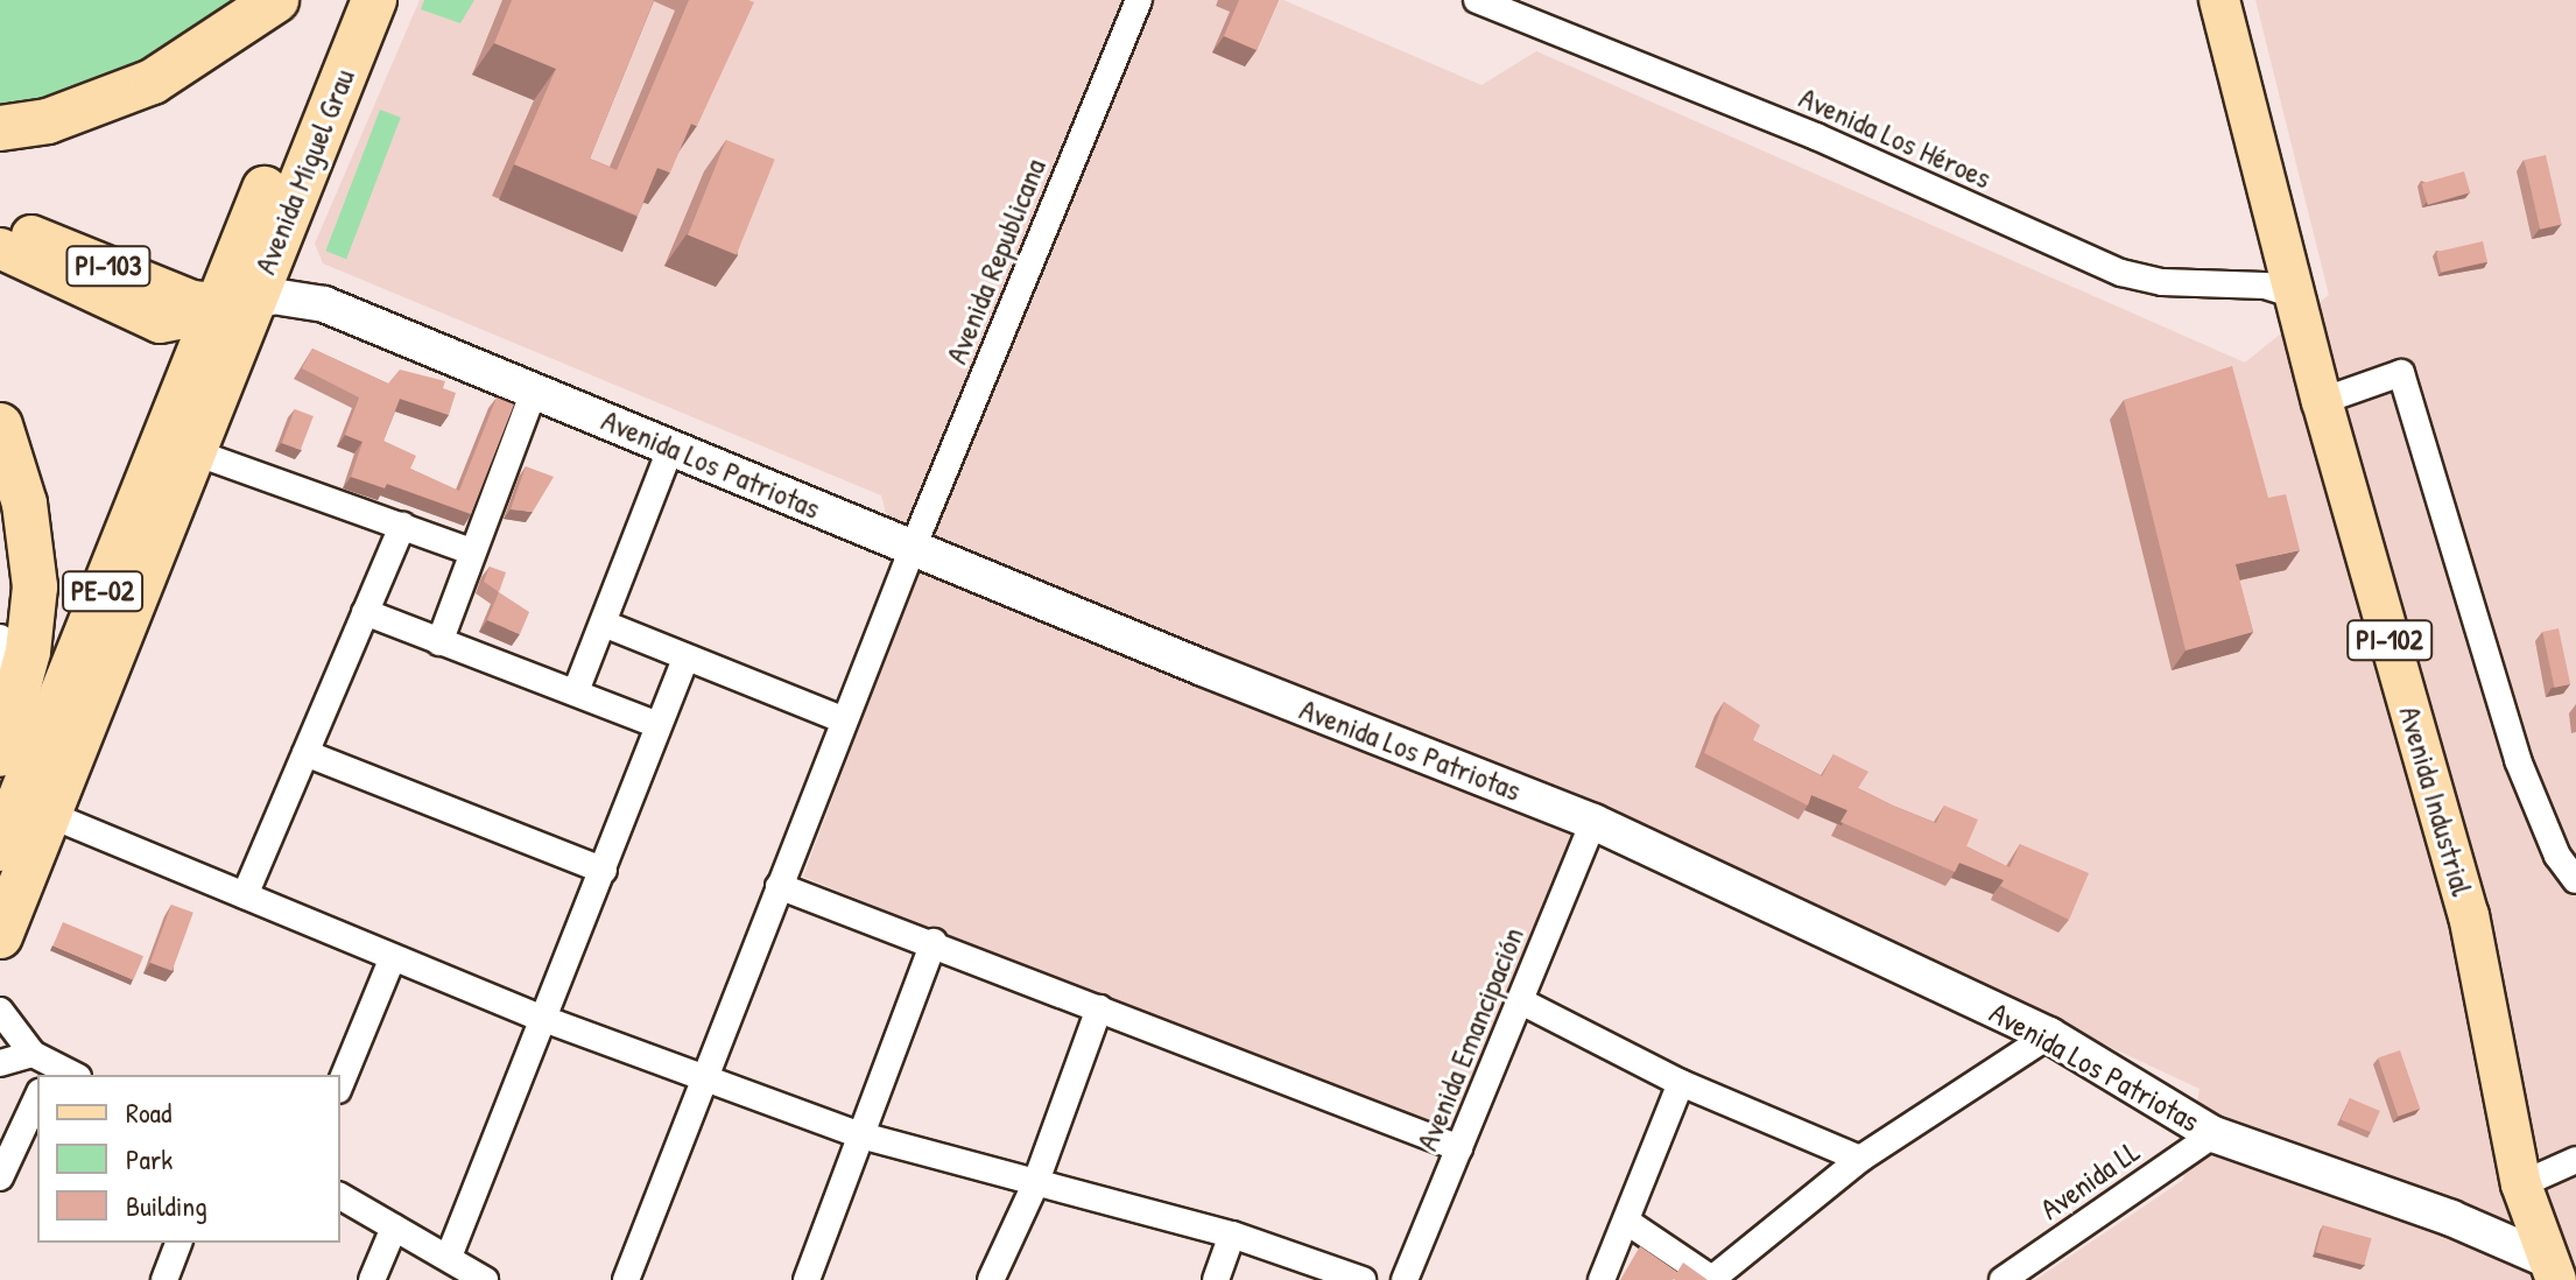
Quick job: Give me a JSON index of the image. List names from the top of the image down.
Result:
{
  "streets": {
    "highway": ["Avenida Miguel Grau", "PE-02"],
    "main road": ["PI-103", "PI-102", "Avenida Industrial"],
    "street": [
      "Avenida Los Héroes",
      "Avenida Republicana",
      "Avenida Los Patriotas",
      "Avenida Emancipación",
      "Avenida LL"
    ]
  },
  "crossings": [
    ["Avenida Los Héroes", "Avenida Industrial"],
    ["Avenida Miguel Grau", "PI-103"],
    ["Avenida Miguel Grau", "Avenida Los Patriotas"],
    ["Avenida Miguel Grau", "PE-02"],
    ["Avenida Republicana", "Avenida Los Patriotas"],
    ["PI-103", "Avenida Los Patriotas"],
    ["PI-103", "PE-02"],
    ["Avenida Los Patriotas", "PE-02"],
    ["Avenida Los Patriotas", "Avenida Industrial"],
    ["Avenida Los Patriotas", "Avenida Emancipación"],
    ["Avenida Los Patriotas", "Avenida LL"]
  ],
  "legend": ["Road", "Park", "Building"]
}
